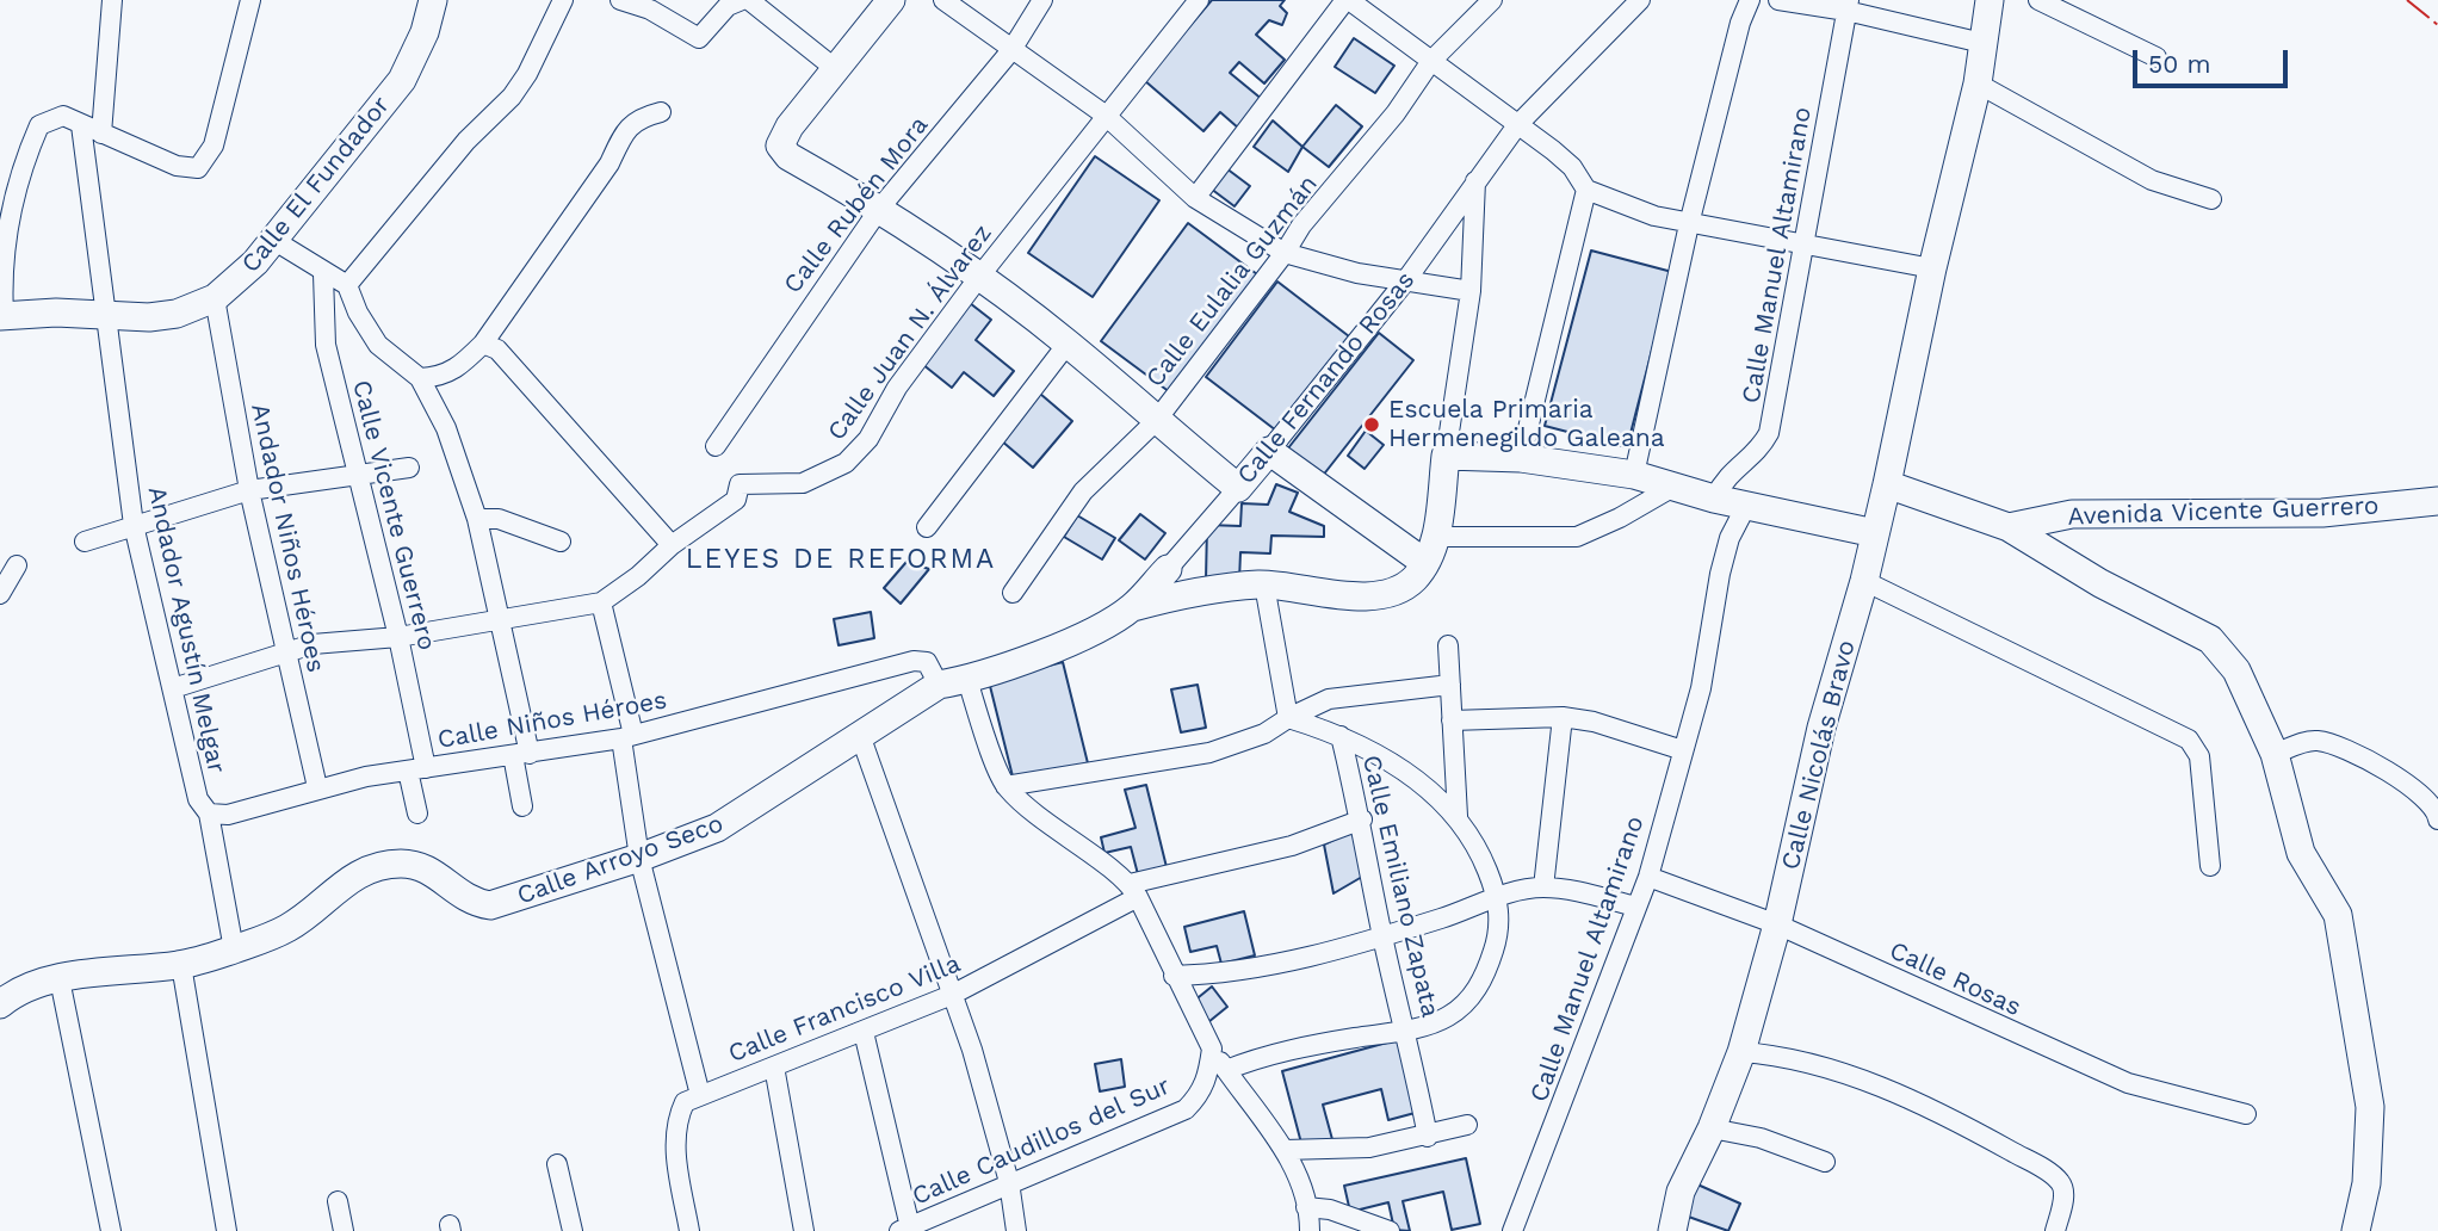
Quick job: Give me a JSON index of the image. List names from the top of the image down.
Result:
{
  "streets": {
    "street": [
      "Calle El Fundador",
      "Calle Rubén Mora",
      "Calle Manuel Altamirano",
      "Calle Eulalia Guzmán",
      "Calle Juan N. Álvarez",
      "Calle Fernando Rosas",
      "Avenida Vicente Guerrero",
      "Calle Vicente Guerrero",
      "Andador Niños Héroes",
      "Andador Agustín Melgar",
      "Calle Niños Héroes",
      "Calle Nicolás Bravo",
      "Calle Arroyo Seco",
      "Calle Emiliano Zapata",
      "Calle Rosas",
      "Calle Francisco Villa",
      "Calle Caudillos del Sur"
    ]
  },
  "crossings": [
    ["Calle El Fundador", "Andador Niños Héroes"],
    ["Calle El Fundador", "Andador Agustín Melgar"],
    ["Calle Manuel Altamirano", "Calle Rosas"],
    ["Calle Fernando Rosas", "Calle Arroyo Seco"],
    ["Calle Vicente Guerrero", "Calle Niños Héroes"],
    ["Andador Niños Héroes", "Calle Niños Héroes"],
    ["Andador Agustín Melgar", "Calle Niños Héroes"],
    ["Andador Agustín Melgar", "Calle Arroyo Seco"],
    ["Calle Niños Héroes", "Calle Arroyo Seco"],
    ["Calle Nicolás Bravo", "Calle Rosas"],
    ["Calle Emiliano Zapata", "Calle Francisco Villa"]
  ],
  "districts": ["LEYES DE REFORMA"],
  "places": ["Escuela Primaria Hermenegildo Galeana"],
  "scale_bar": "50 m"
}
